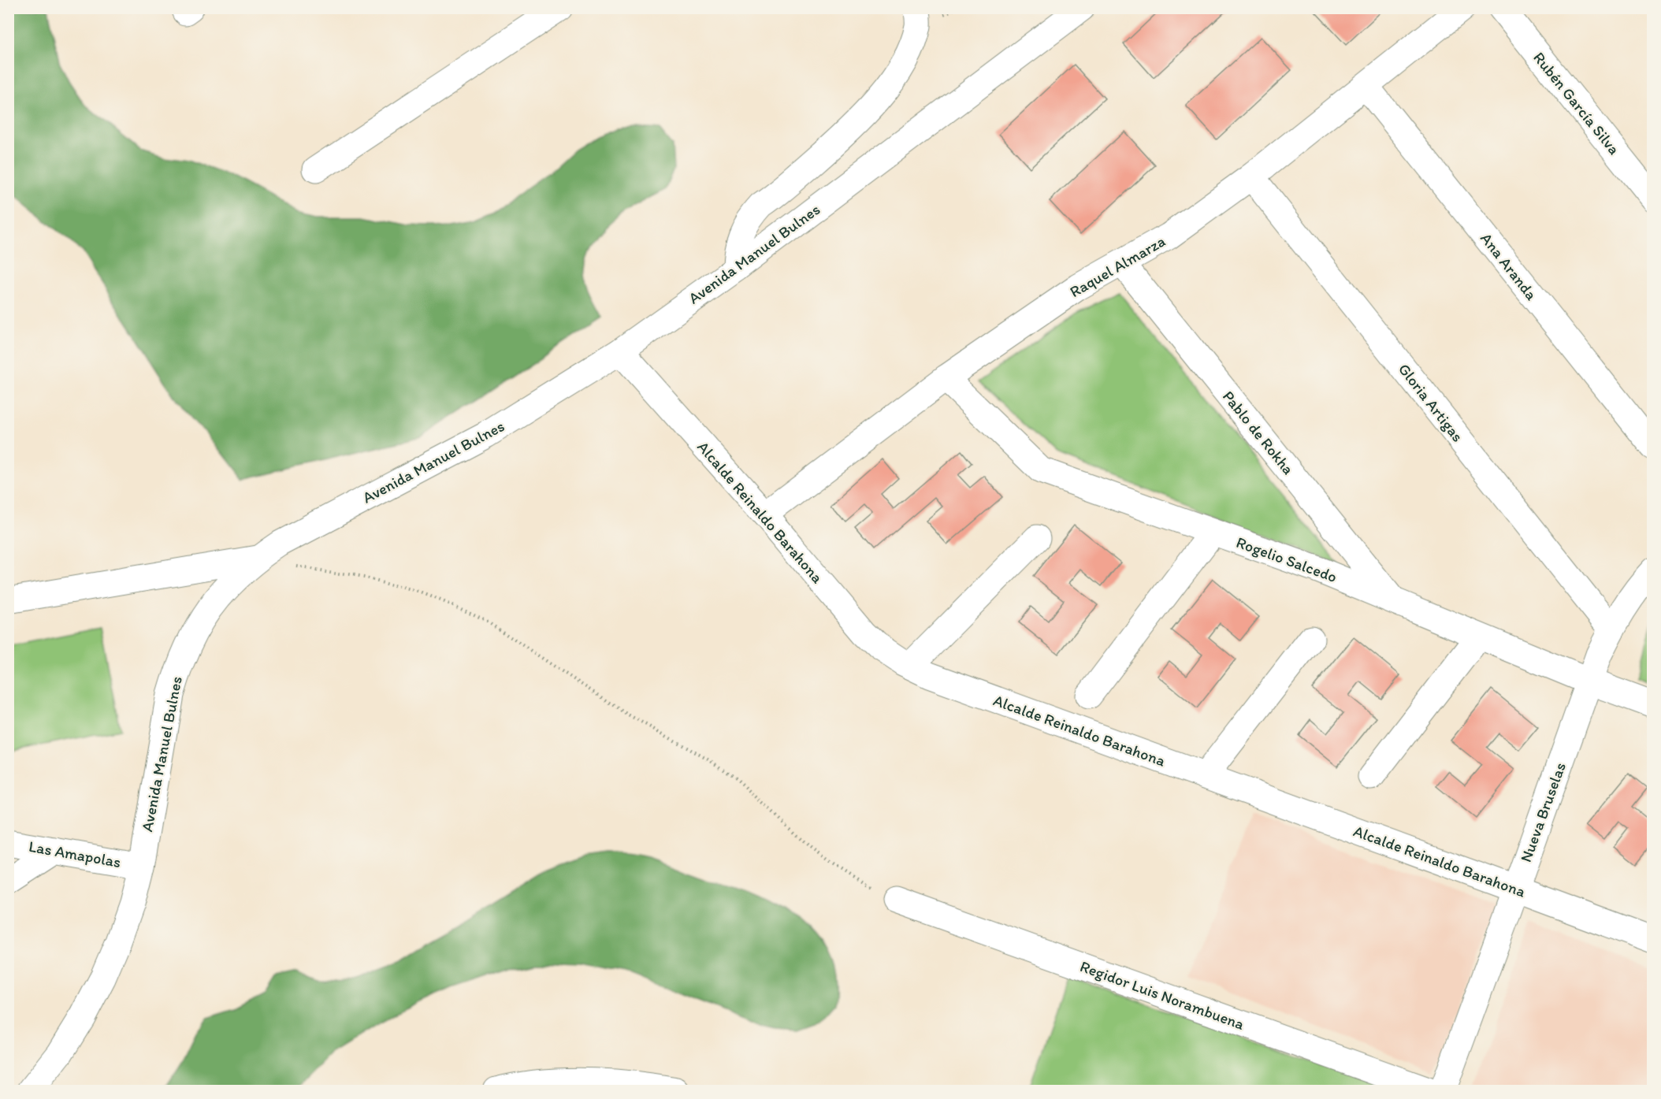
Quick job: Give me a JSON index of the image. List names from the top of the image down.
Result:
{
  "streets": {
    "street": [
      "Rubén García Silva",
      "Avenida Manuel Bulnes",
      "Raquel Almarza",
      "Ana Aranda",
      "Gloria Artigas",
      "Pablo de Rokha",
      "Alcalde Reinaldo Barahona",
      "Rogelio Salcedo",
      "Nueva Bruselas",
      "Las Amapolas",
      "Regidor Luis Norambuena"
    ]
  },
  "crossings": [
    ["Avenida Manuel Bulnes", "Alcalde Reinaldo Barahona"],
    ["Avenida Manuel Bulnes", "Las Amapolas"],
    ["Raquel Almarza", "Ana Aranda"],
    ["Raquel Almarza", "Gloria Artigas"],
    ["Raquel Almarza", "Pablo de Rokha"],
    ["Raquel Almarza", "Alcalde Reinaldo Barahona"],
    ["Raquel Almarza", "Rogelio Salcedo"],
    ["Gloria Artigas", "Nueva Bruselas"],
    ["Pablo de Rokha", "Rogelio Salcedo"],
    ["Alcalde Reinaldo Barahona", "Nueva Bruselas"],
    ["Rogelio Salcedo", "Nueva Bruselas"]
  ]
}
